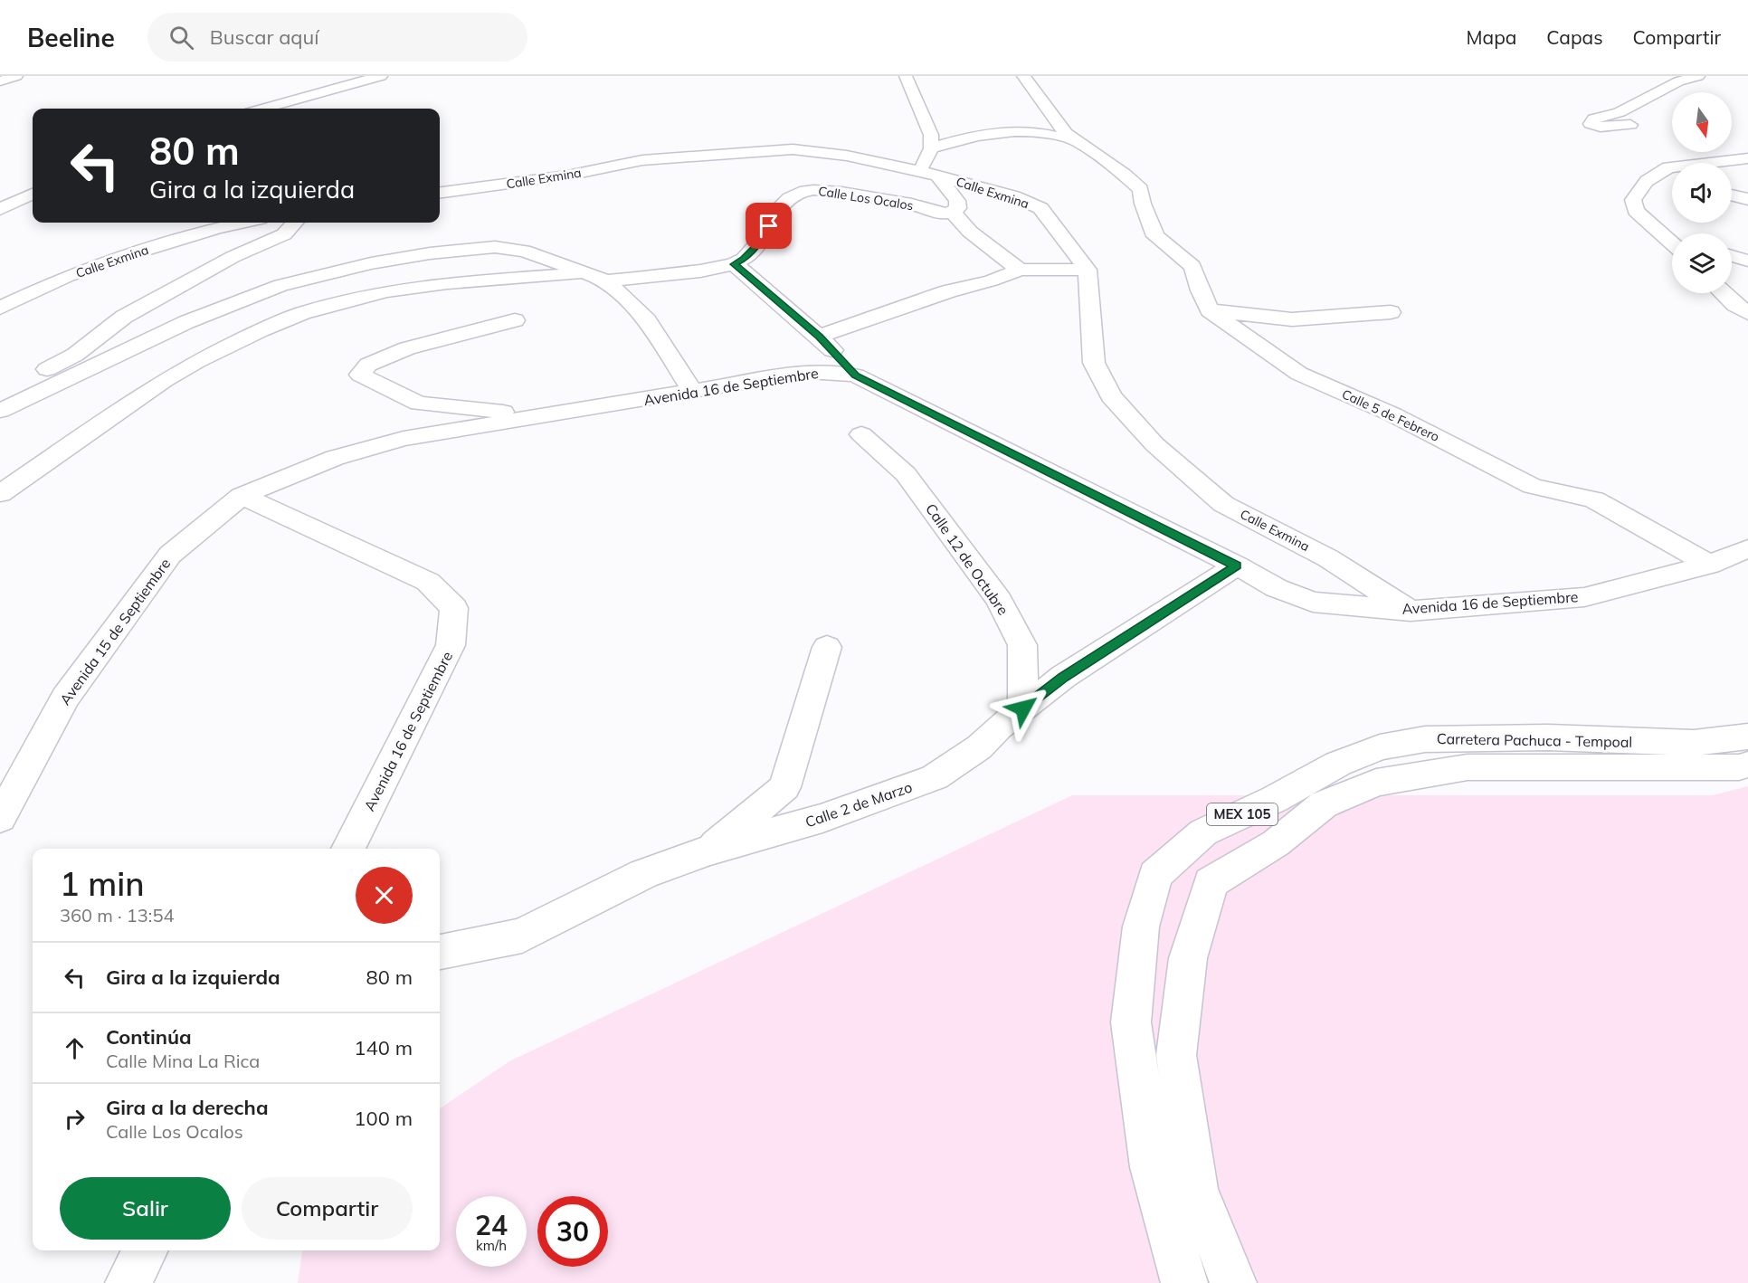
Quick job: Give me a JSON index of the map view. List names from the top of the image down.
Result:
{
  "streets": {
    "street": [
      "Calle Exmina",
      "Calle Los Ocalos",
      "Avenida 16 de Septiembre",
      "Calle 5 de Febrero",
      "Calle 12 de Octubre",
      "Avenida 15 de Septiembre",
      "Carretera Pachuca - Tempoal",
      "Calle 2 de Marzo",
      "MEX 105"
    ]
  },
  "crossings": [
    ["Calle Exmina", "Avenida 16 de Septiembre"],
    ["Avenida 16 de Septiembre", "Calle 5 de Febrero"],
    ["Avenida 16 de Septiembre", "Avenida 15 de Septiembre"],
    ["Avenida 16 de Septiembre", "Calle 2 de Marzo"],
    ["Calle 12 de Octubre", "Calle 2 de Marzo"]
  ],
  "north": "bottom",
  "page": {
    "header": "Beeline",
    "search": "Buscar aquí",
    "nav": ["Mapa", "Capas", "Compartir"],
    "turn": ["80 m", "Gira a la izquierda"],
    "heading": ["1 min", "360 m · 13:54"],
    "list": [
      {
        "name": "Gira a la izquierda",
        "value": "80 m"
      },
      {
        "name": "Continúa",
        "note": "Calle Mina La Rica",
        "value": "140 m"
      },
      {
        "name": "Gira a la derecha",
        "note": "Calle Los Ocalos",
        "value": "100 m"
      }
    ],
    "buttons": ["Salir", "Compartir"],
    "speed": "24 km/h",
    "limit": "30"
  }
}
